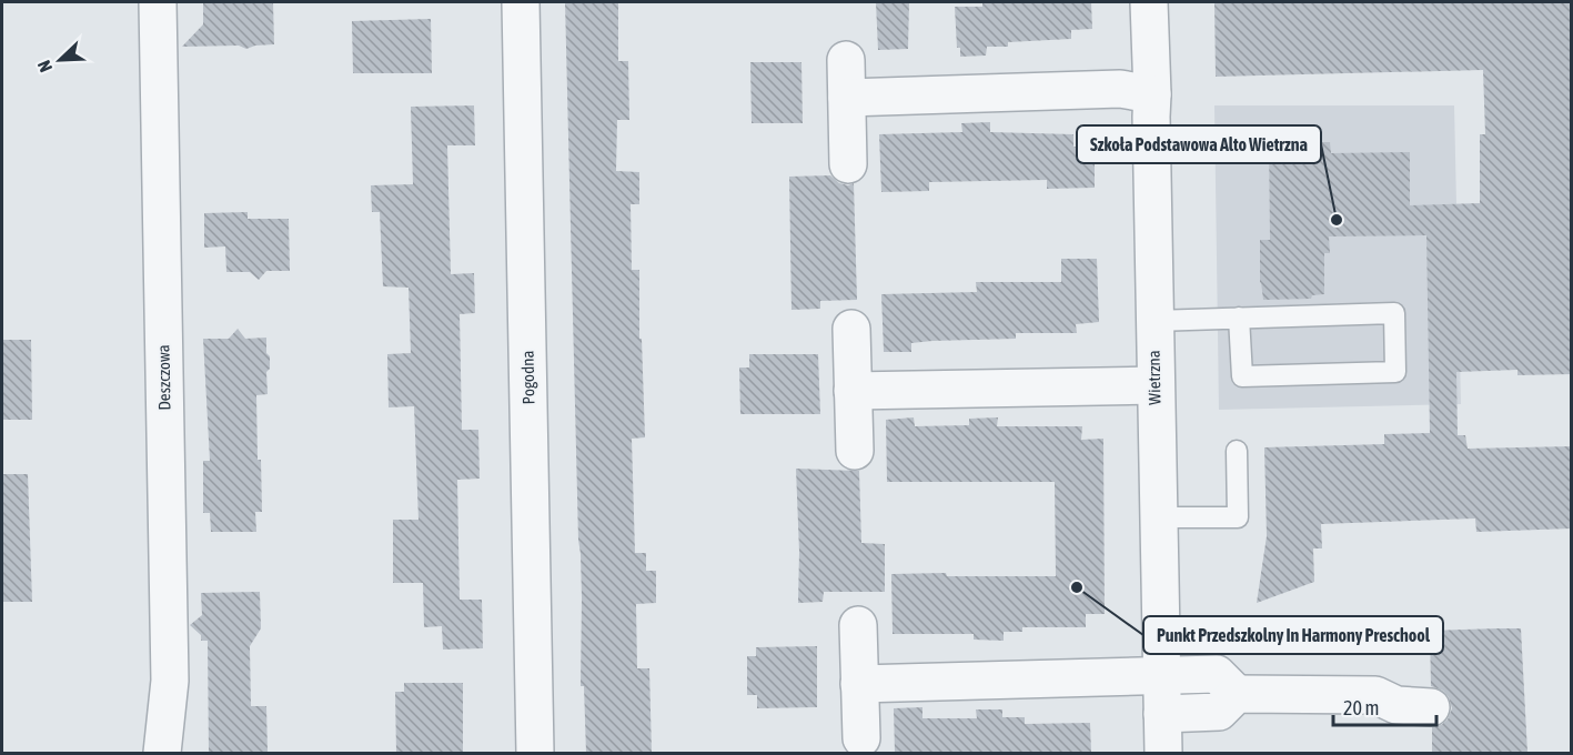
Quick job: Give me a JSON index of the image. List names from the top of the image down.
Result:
{
  "streets": {
    "street": ["Deszczowa", "Pogodna", "Wietrzna"]
  },
  "places": ["Szkoła Podstawowa Alto Wietrzna", "Punkt Przedszkolny In Harmony Preschool"],
  "scale_bar": "20 m",
  "north": "bottom left"
}
